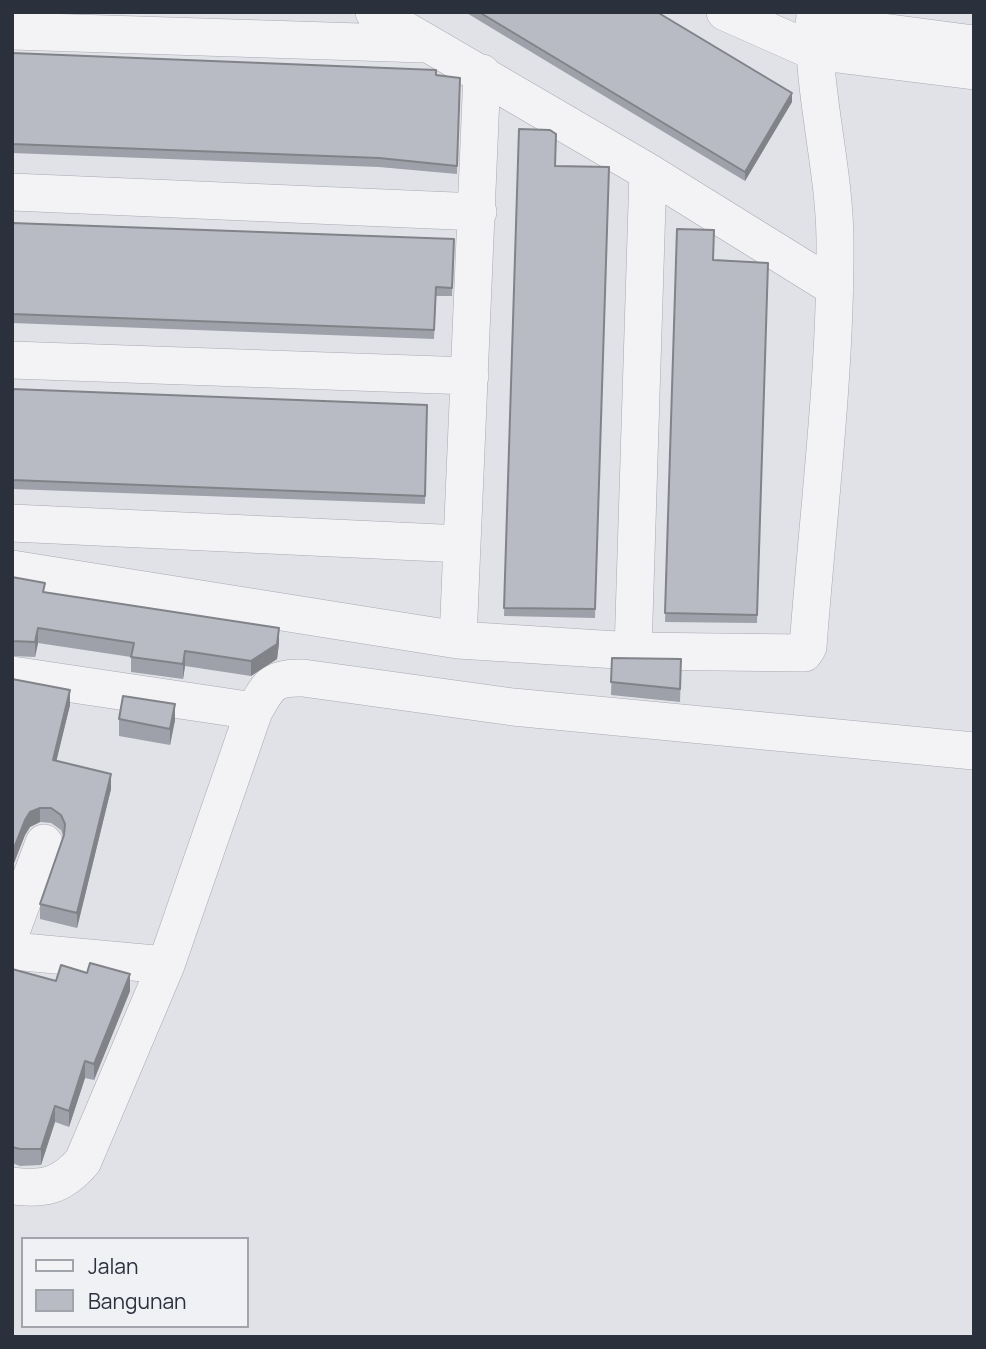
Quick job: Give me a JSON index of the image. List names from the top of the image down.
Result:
{
  "legend": ["Jalan", "Bangunan"]
}
